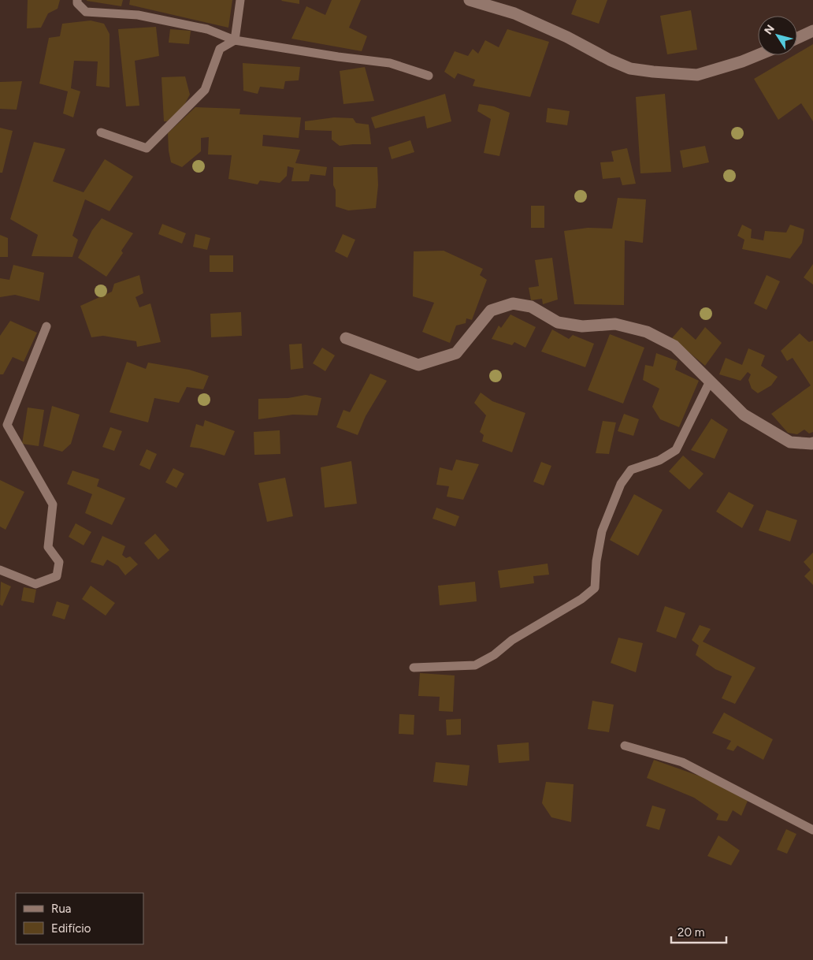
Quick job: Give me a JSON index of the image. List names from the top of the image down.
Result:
{
  "legend": ["Rua", "Edifício"],
  "scale_bar": "20 m",
  "north": "top left"
}
